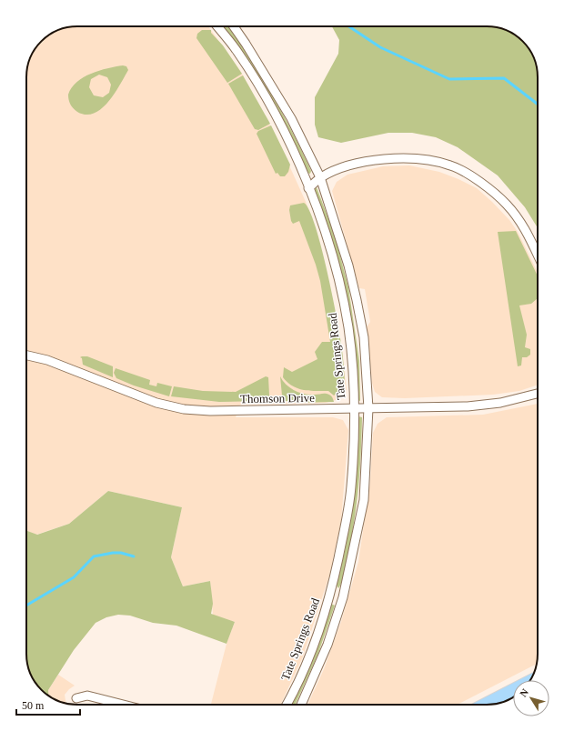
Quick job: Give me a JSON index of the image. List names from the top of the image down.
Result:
{
  "streets": {
    "street": ["Tate Springs Road", "Thomson Drive"]
  },
  "crossings": [
    ["Tate Springs Road", "Thomson Drive"]
  ],
  "scale_bar": "50 m",
  "north": "top left"
}
